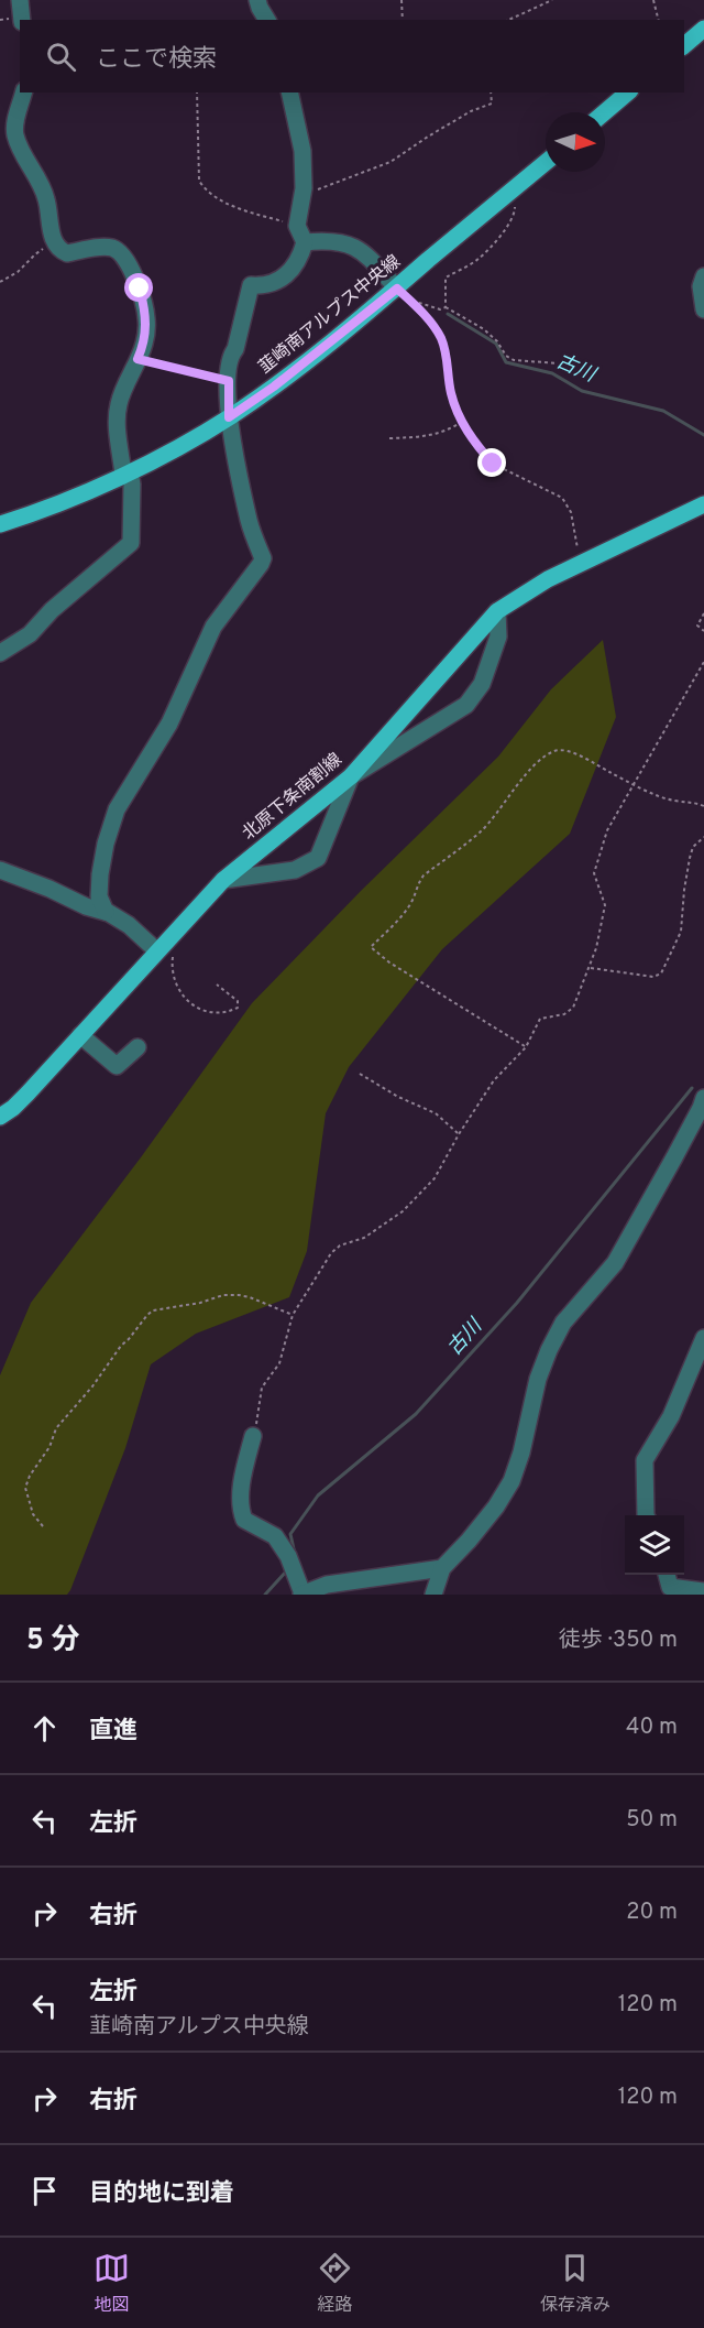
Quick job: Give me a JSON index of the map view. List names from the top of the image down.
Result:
{
  "streets": {
    "main road": ["韮崎南アルプス中央線", "北原下条南割線"]
  },
  "water": ["古川"],
  "north": "right",
  "page": {
    "search": "ここで検索",
    "heading": ["5 分", "徒歩 · 350 m"],
    "list": [
      ["直進", "40 m"],
      ["左折", "50 m"],
      ["右折", "20 m"],
      ["左折", "韮崎南アルプス中央線", "120 m"],
      ["右折", "120 m"],
      "目的地に到着"
    ],
    "nav": ["地図", "経路", "保存済み"]
  }
}
